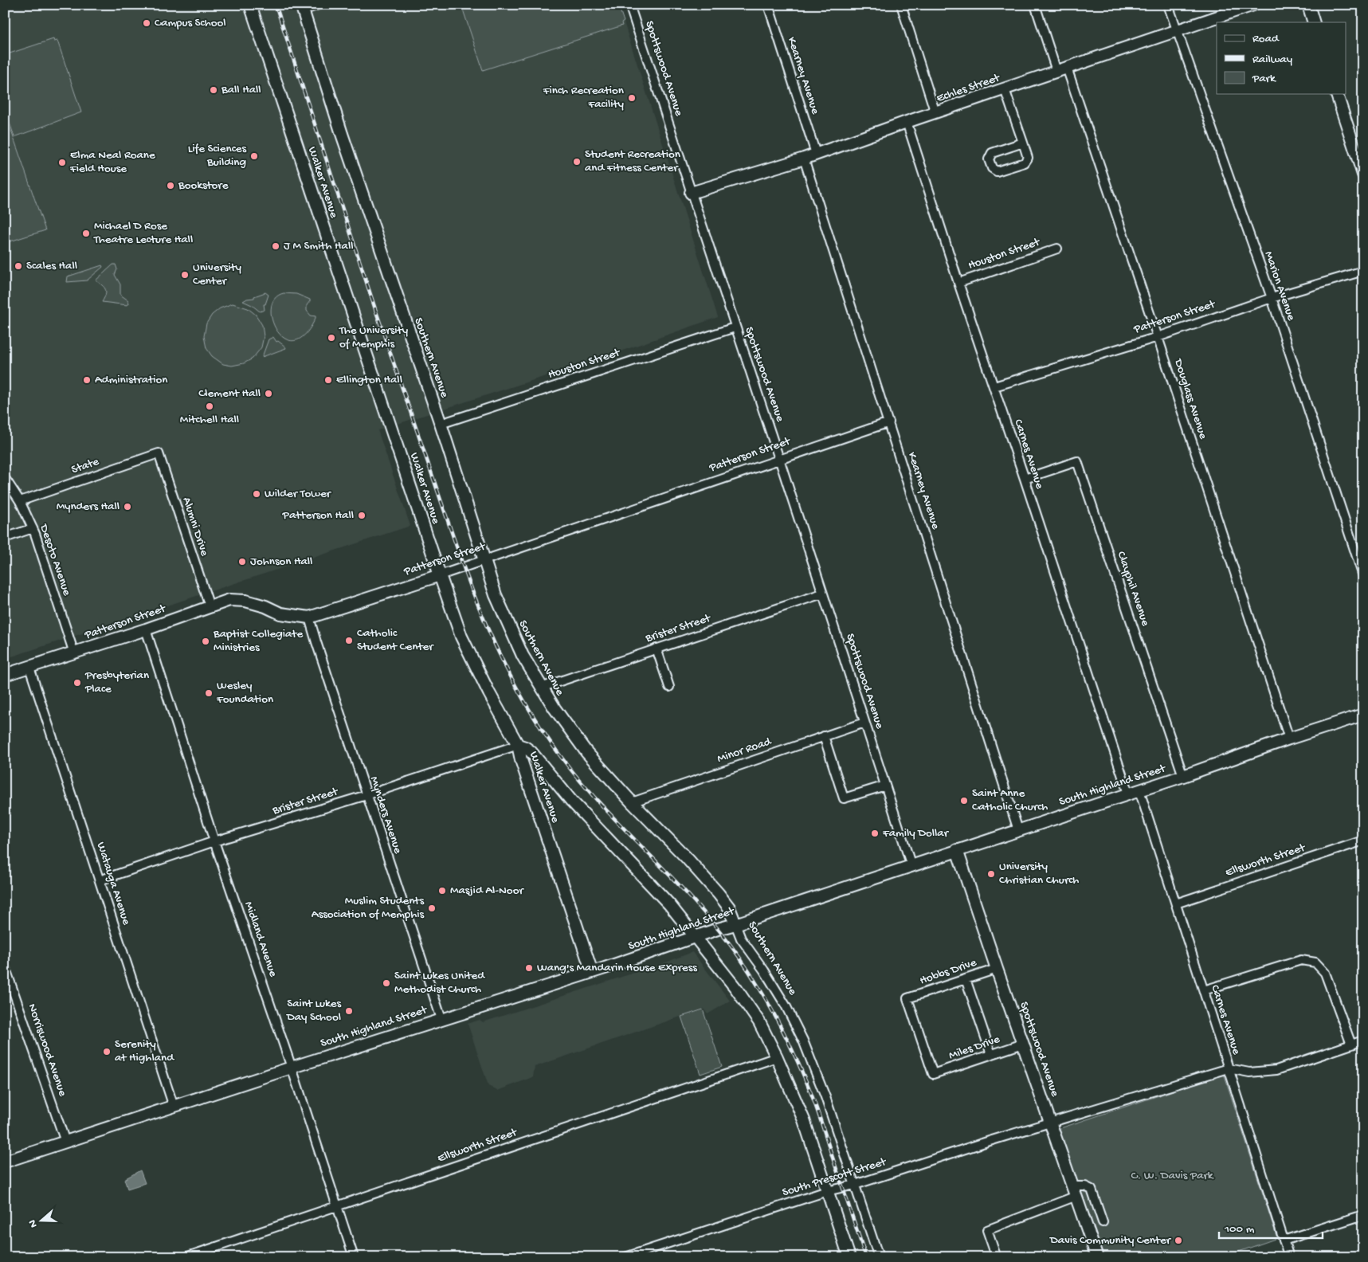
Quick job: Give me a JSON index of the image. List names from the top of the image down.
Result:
{
  "streets": {
    "street": [
      "Spottswood Avenue",
      "Kearney Avenue",
      "Echles Street",
      "Walker Avenue",
      "Houston Street",
      "Marion Avenue",
      "Patterson Street",
      "Southern Avenue",
      "Douglass Avenue",
      "Carnes Avenue",
      "State",
      "Alumni Drive",
      "Desoto Avenue",
      "Clayphil Avenue",
      "Brister Street",
      "Minor Road",
      "South Highland Street",
      "Mynders Avenue",
      "Ellsworth Street",
      "Watauga Avenue",
      "Midland Avenue",
      "Hobbs Drive",
      "Miles Drive",
      "Norriswood Avenue",
      "South Prescott Street"
    ]
  },
  "crossings": [
    ["Spottswood Avenue", "Echles Street"],
    ["Spottswood Avenue", "Houston Street"],
    ["Spottswood Avenue", "Patterson Street"],
    ["Spottswood Avenue", "Brister Street"],
    ["Spottswood Avenue", "Minor Road"],
    ["Spottswood Avenue", "South Highland Street"],
    ["Spottswood Avenue", "Hobbs Drive"],
    ["Spottswood Avenue", "Miles Drive"],
    ["Spottswood Avenue", "South Prescott Street"],
    ["Kearney Avenue", "Echles Street"],
    ["Kearney Avenue", "Patterson Street"],
    ["Kearney Avenue", "South Highland Street"],
    ["Echles Street", "Marion Avenue"],
    ["Echles Street", "Douglass Avenue"],
    ["Echles Street", "Carnes Avenue"],
    ["Walker Avenue", "Patterson Street"],
    ["Walker Avenue", "Brister Street"],
    ["Walker Avenue", "South Highland Street"],
    ["Houston Street", "Southern Avenue"],
    ["Houston Street", "Carnes Avenue"],
    ["Marion Avenue", "Patterson Street"],
    ["Patterson Street", "Southern Avenue"],
    ["Patterson Street", "Douglass Avenue"],
    ["Patterson Street", "Carnes Avenue"],
    ["Patterson Street", "Alumni Drive"],
    ["Patterson Street", "Desoto Avenue"],
    ["Patterson Street", "Mynders Avenue"],
    ["Patterson Street", "Watauga Avenue"],
    ["Patterson Street", "Midland Avenue"],
    ["Southern Avenue", "Brister Street"],
    ["Southern Avenue", "Minor Road"],
    ["Southern Avenue", "South Highland Street"],
    ["Southern Avenue", "South Prescott Street"],
    ["Douglass Avenue", "South Highland Street"],
    ["Carnes Avenue", "Clayphil Avenue"],
    ["Carnes Avenue", "South Highland Street"],
    ["Carnes Avenue", "Ellsworth Street"],
    ["Carnes Avenue", "South Prescott Street"],
    ["State", "Alumni Drive"],
    ["State", "Desoto Avenue"],
    ["Clayphil Avenue", "South Highland Street"],
    ["Brister Street", "Mynders Avenue"],
    ["Brister Street", "Watauga Avenue"],
    ["Brister Street", "Midland Avenue"],
    ["South Highland Street", "Mynders Avenue"],
    ["South Highland Street", "Watauga Avenue"],
    ["South Highland Street", "Midland Avenue"],
    ["South Highland Street", "Norriswood Avenue"],
    ["Ellsworth Street", "Midland Avenue"],
    ["Hobbs Drive", "Miles Drive"]
  ],
  "parks": ["C. W. Davis Park"],
  "places": [
    "Campus School",
    "Ball Hall",
    "Finch Recreation Facility",
    "Life Sciences Building",
    "Student Recreation and Fitness Center",
    "Elma Neal Roane Field House",
    "Bookstore",
    "Michael D Rose Theatre Lecture Hall",
    "J M Smith Hall",
    "Scales Hall",
    "University Center",
    "The University of Memphis",
    "Administration",
    "Ellington Hall",
    "Clement Hall",
    "Mitchell Hall",
    "Wilder Tower",
    "Mynders Hall",
    "Patterson Hall",
    "Johnson Hall",
    "Catholic Student Center",
    "Baptist Collegiate Ministries",
    "Presbyterian Place",
    "Wesley Foundation",
    "Saint Anne Catholic Church",
    "Family Dollar",
    "University Christian Church",
    "Masjid Al-Noor",
    "Muslim Students Association of Memphis",
    "Wang's Mandarin House Express",
    "Saint Lukes United Methodist Church",
    "Saint Lukes Day School",
    "Serenity at Highland",
    "Davis Community Center"
  ],
  "legend": ["Road", "Railway", "Park"],
  "scale_bar": "100 m",
  "north": "left"
}
